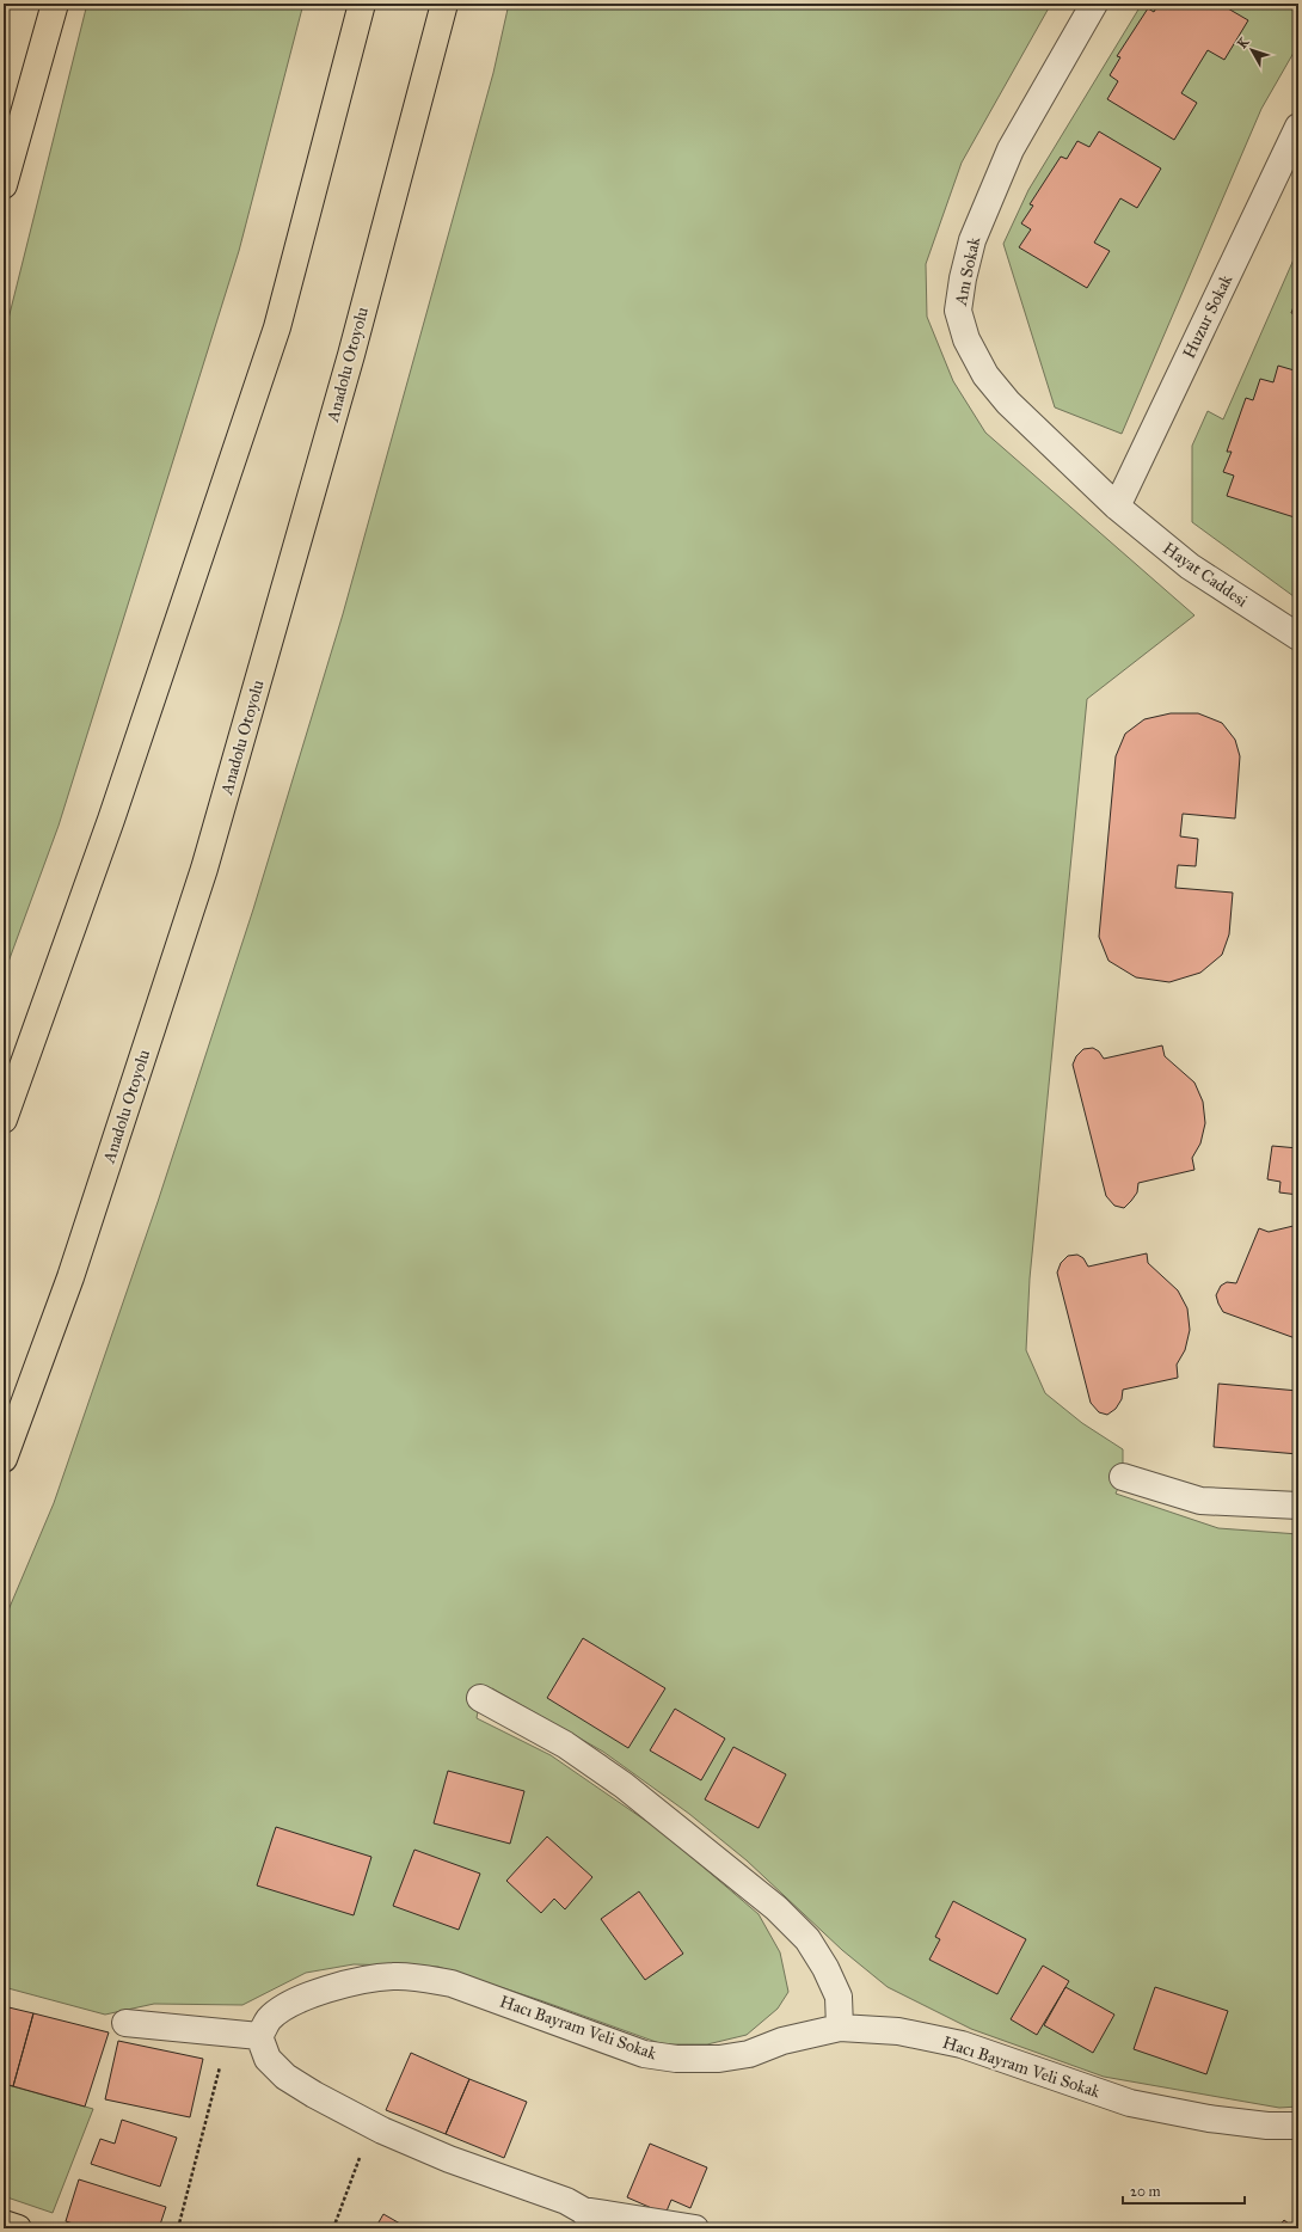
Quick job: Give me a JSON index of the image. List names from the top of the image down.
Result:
{
  "streets": {
    "main road": ["Anadolu Otoyolu"],
    "street": [
      "Anı Sokak",
      "Huzur Sokak",
      "Hayat Caddesi",
      "Hacı Bayram Veli Sokak"
    ]
  },
  "crossings": [
    ["Anı Sokak", "Huzur Sokak"],
    ["Anı Sokak", "Hayat Caddesi"],
    ["Huzur Sokak", "Hayat Caddesi"]
  ],
  "scale_bar": "20 m",
  "north": "top left"
}
